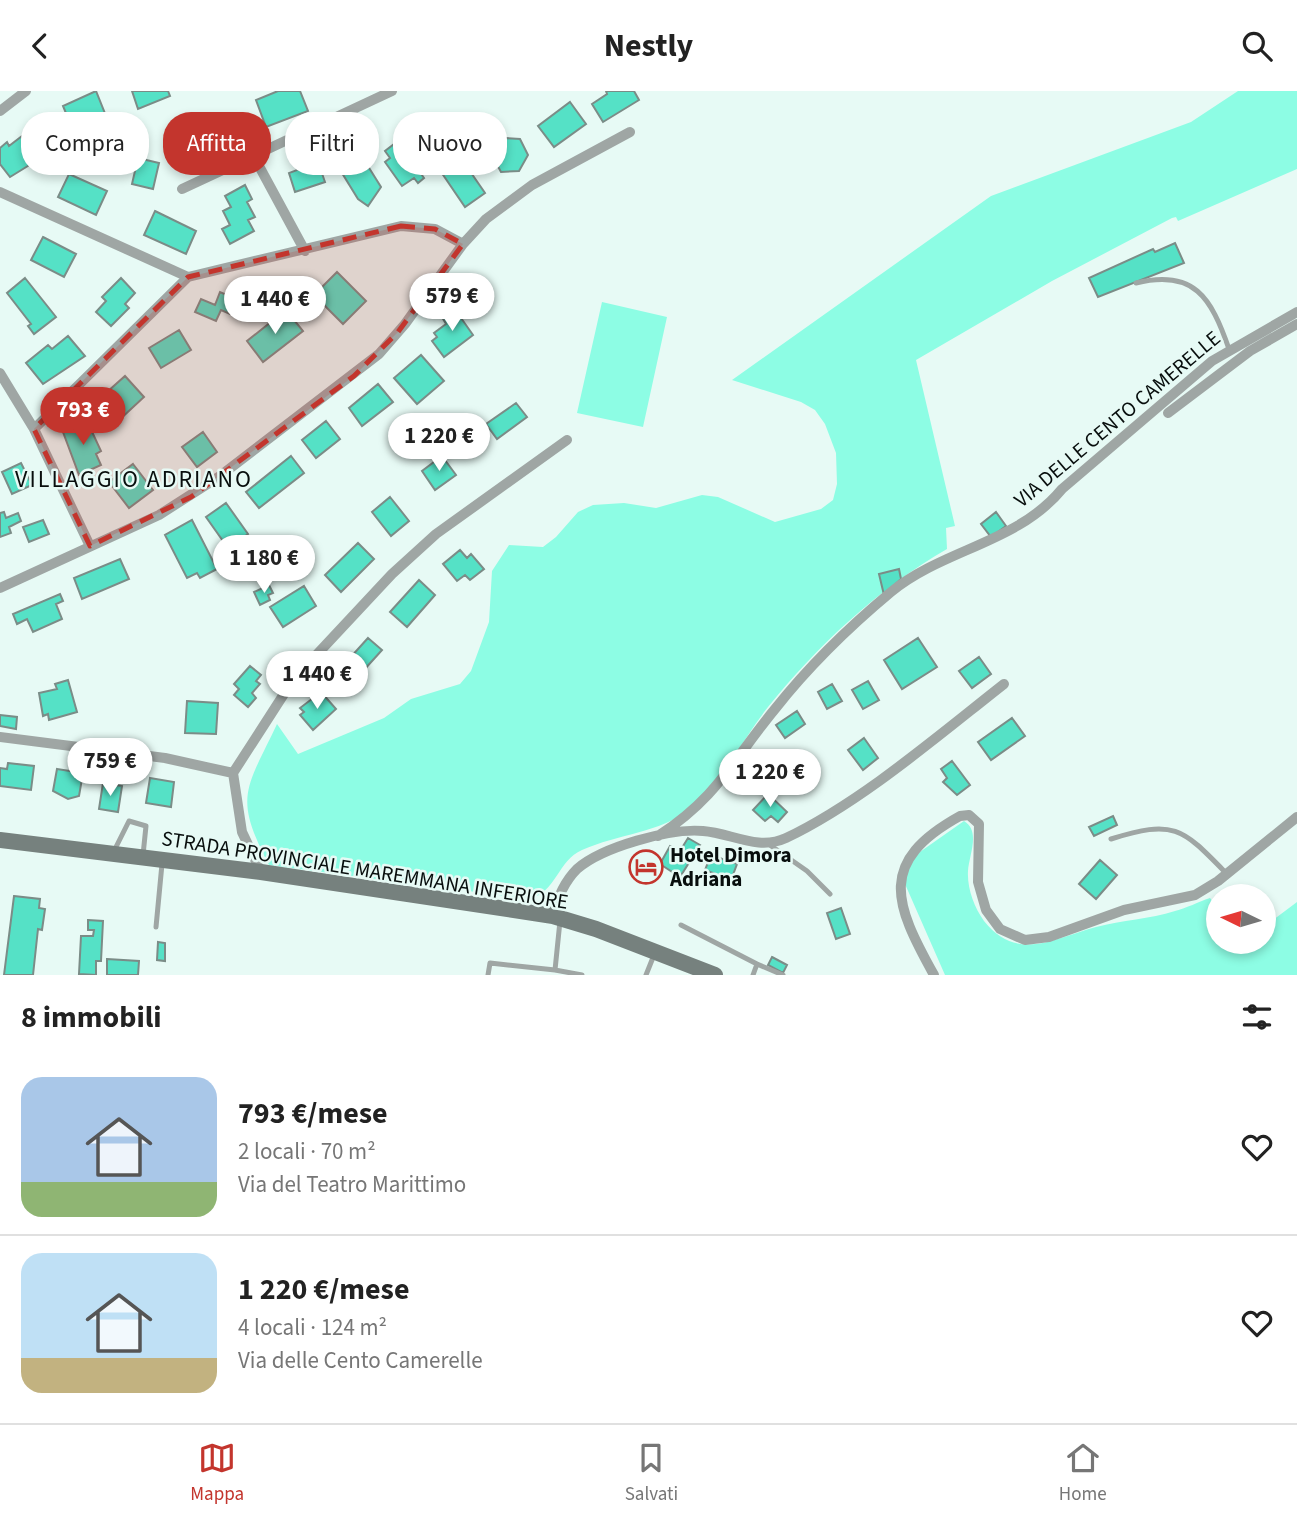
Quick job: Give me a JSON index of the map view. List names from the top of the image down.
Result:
{
  "streets": {
    "main road": ["STRADA PROVINCIALE MAREMMANA INFERIORE"],
    "street": ["VIA DELLE CENTO CAMERELLE"]
  },
  "crossings": [
    ["VIA DELLE CENTO CAMERELLE", "STRADA PROVINCIALE MAREMMANA INFERIORE"]
  ],
  "districts": ["VILLAGGIO ADRIANO"],
  "places": {
    "hotel": ["Hotel Dimora Adriana"]
  },
  "north": "left",
  "page": {
    "header": "Nestly",
    "chip": [
      "Compra",
      "Affitta",
      "Filtri",
      "Nuovo"
    ],
    "price": [
      "579 €",
      "1 440 €",
      "793 €",
      "1 220 €",
      "1 180 €",
      "1 440 €",
      "759 €",
      "1 220 €"
    ],
    "heading": "8 immobili",
    "list": [
      {
        "name": "793 €/mese",
        "note": "2 locali · 70 m² · Via del Teatro Marittimo"
      },
      {
        "name": "1 220 €/mese",
        "note": "4 locali · 124 m² · Via delle Cento Camerelle"
      }
    ],
    "tabs": ["Mappa", "Salvati", "Home"]
  }
}
